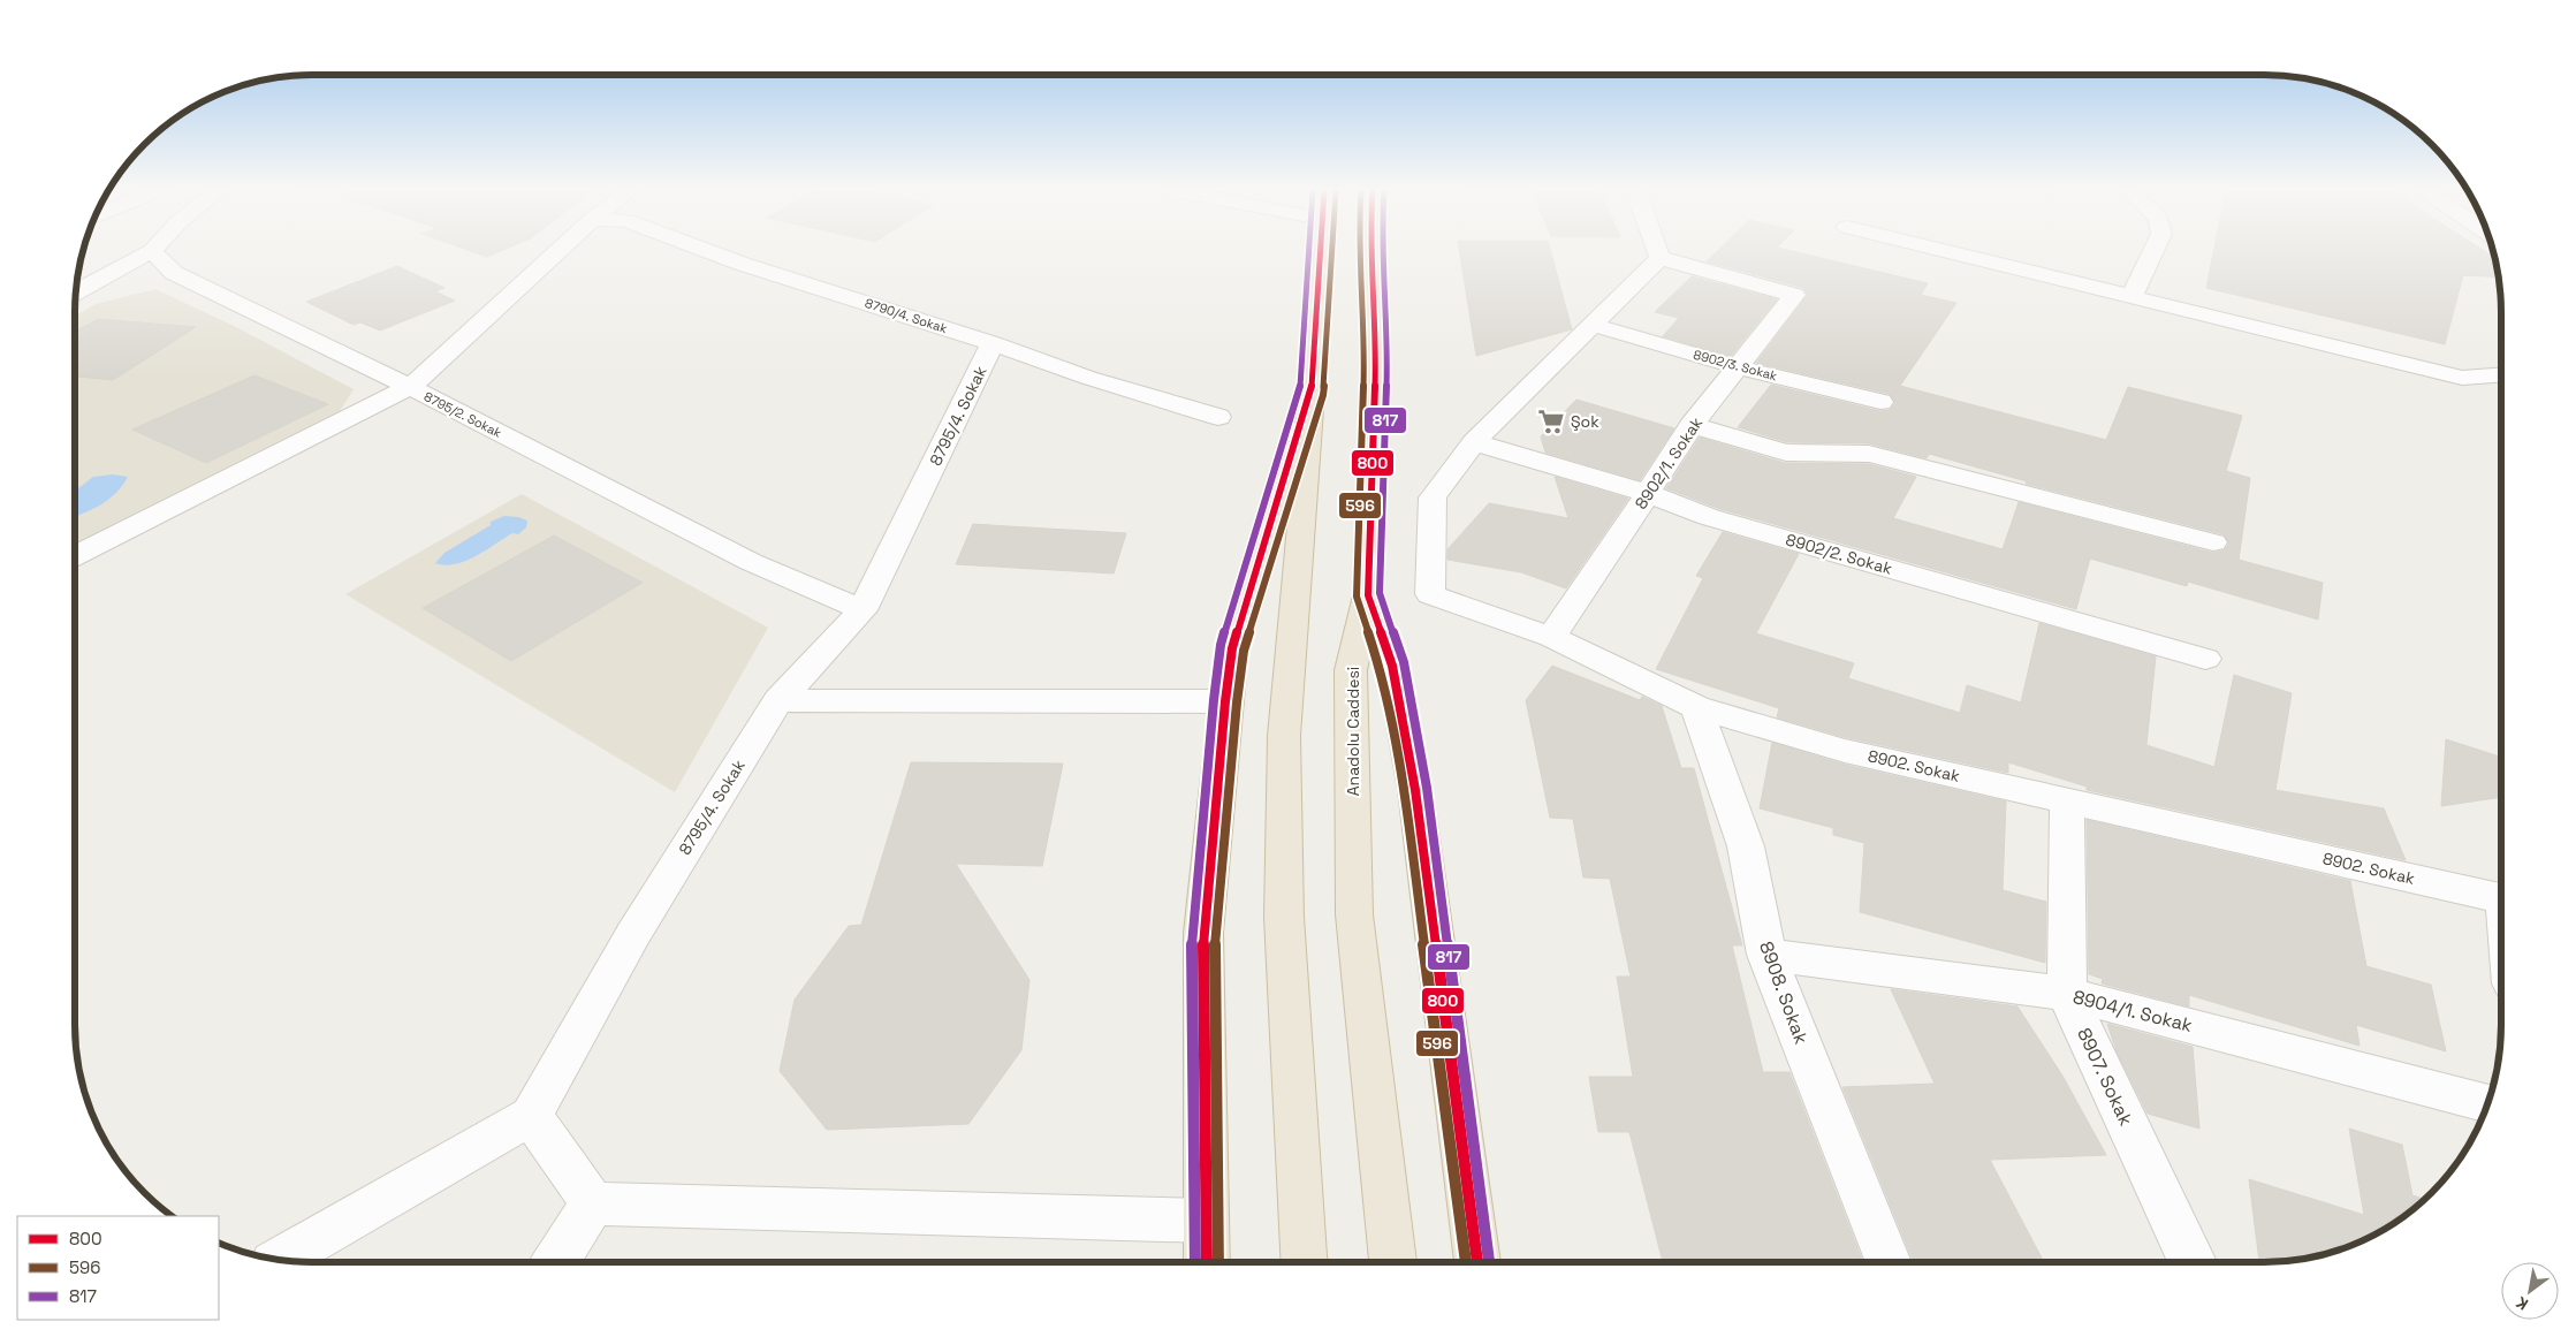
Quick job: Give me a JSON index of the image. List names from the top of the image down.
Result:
{
  "streets": {
    "highway": ["Anadolu Caddesi"],
    "street": [
      "8790/4. Sokak",
      "8902/3. Sokak",
      "8795/2. Sokak",
      "8795/4. Sokak",
      "8902/1. Sokak",
      "8902/2. Sokak",
      "8902. Sokak",
      "8908. Sokak",
      "8904/1. Sokak",
      "8907. Sokak"
    ]
  },
  "crossings": [
    ["8790/4. Sokak", "8795/4. Sokak"],
    ["8902/3. Sokak", "8902/1. Sokak"],
    ["8795/2. Sokak", "8795/4. Sokak"],
    ["8902/1. Sokak", "8902/2. Sokak"],
    ["8902/1. Sokak", "8902. Sokak"],
    ["8902/2. Sokak", "8902. Sokak"],
    ["8902. Sokak", "8908. Sokak"],
    ["8902. Sokak", "8907. Sokak"],
    ["8908. Sokak", "8904/1. Sokak"],
    ["8904/1. Sokak", "8907. Sokak"]
  ],
  "places": {
    "supermarket": ["Şok"]
  },
  "lines": ["transit line 800", "transit line 596", "transit line 817"],
  "legend": ["800", "596", "817"],
  "north": "bottom left"
}
